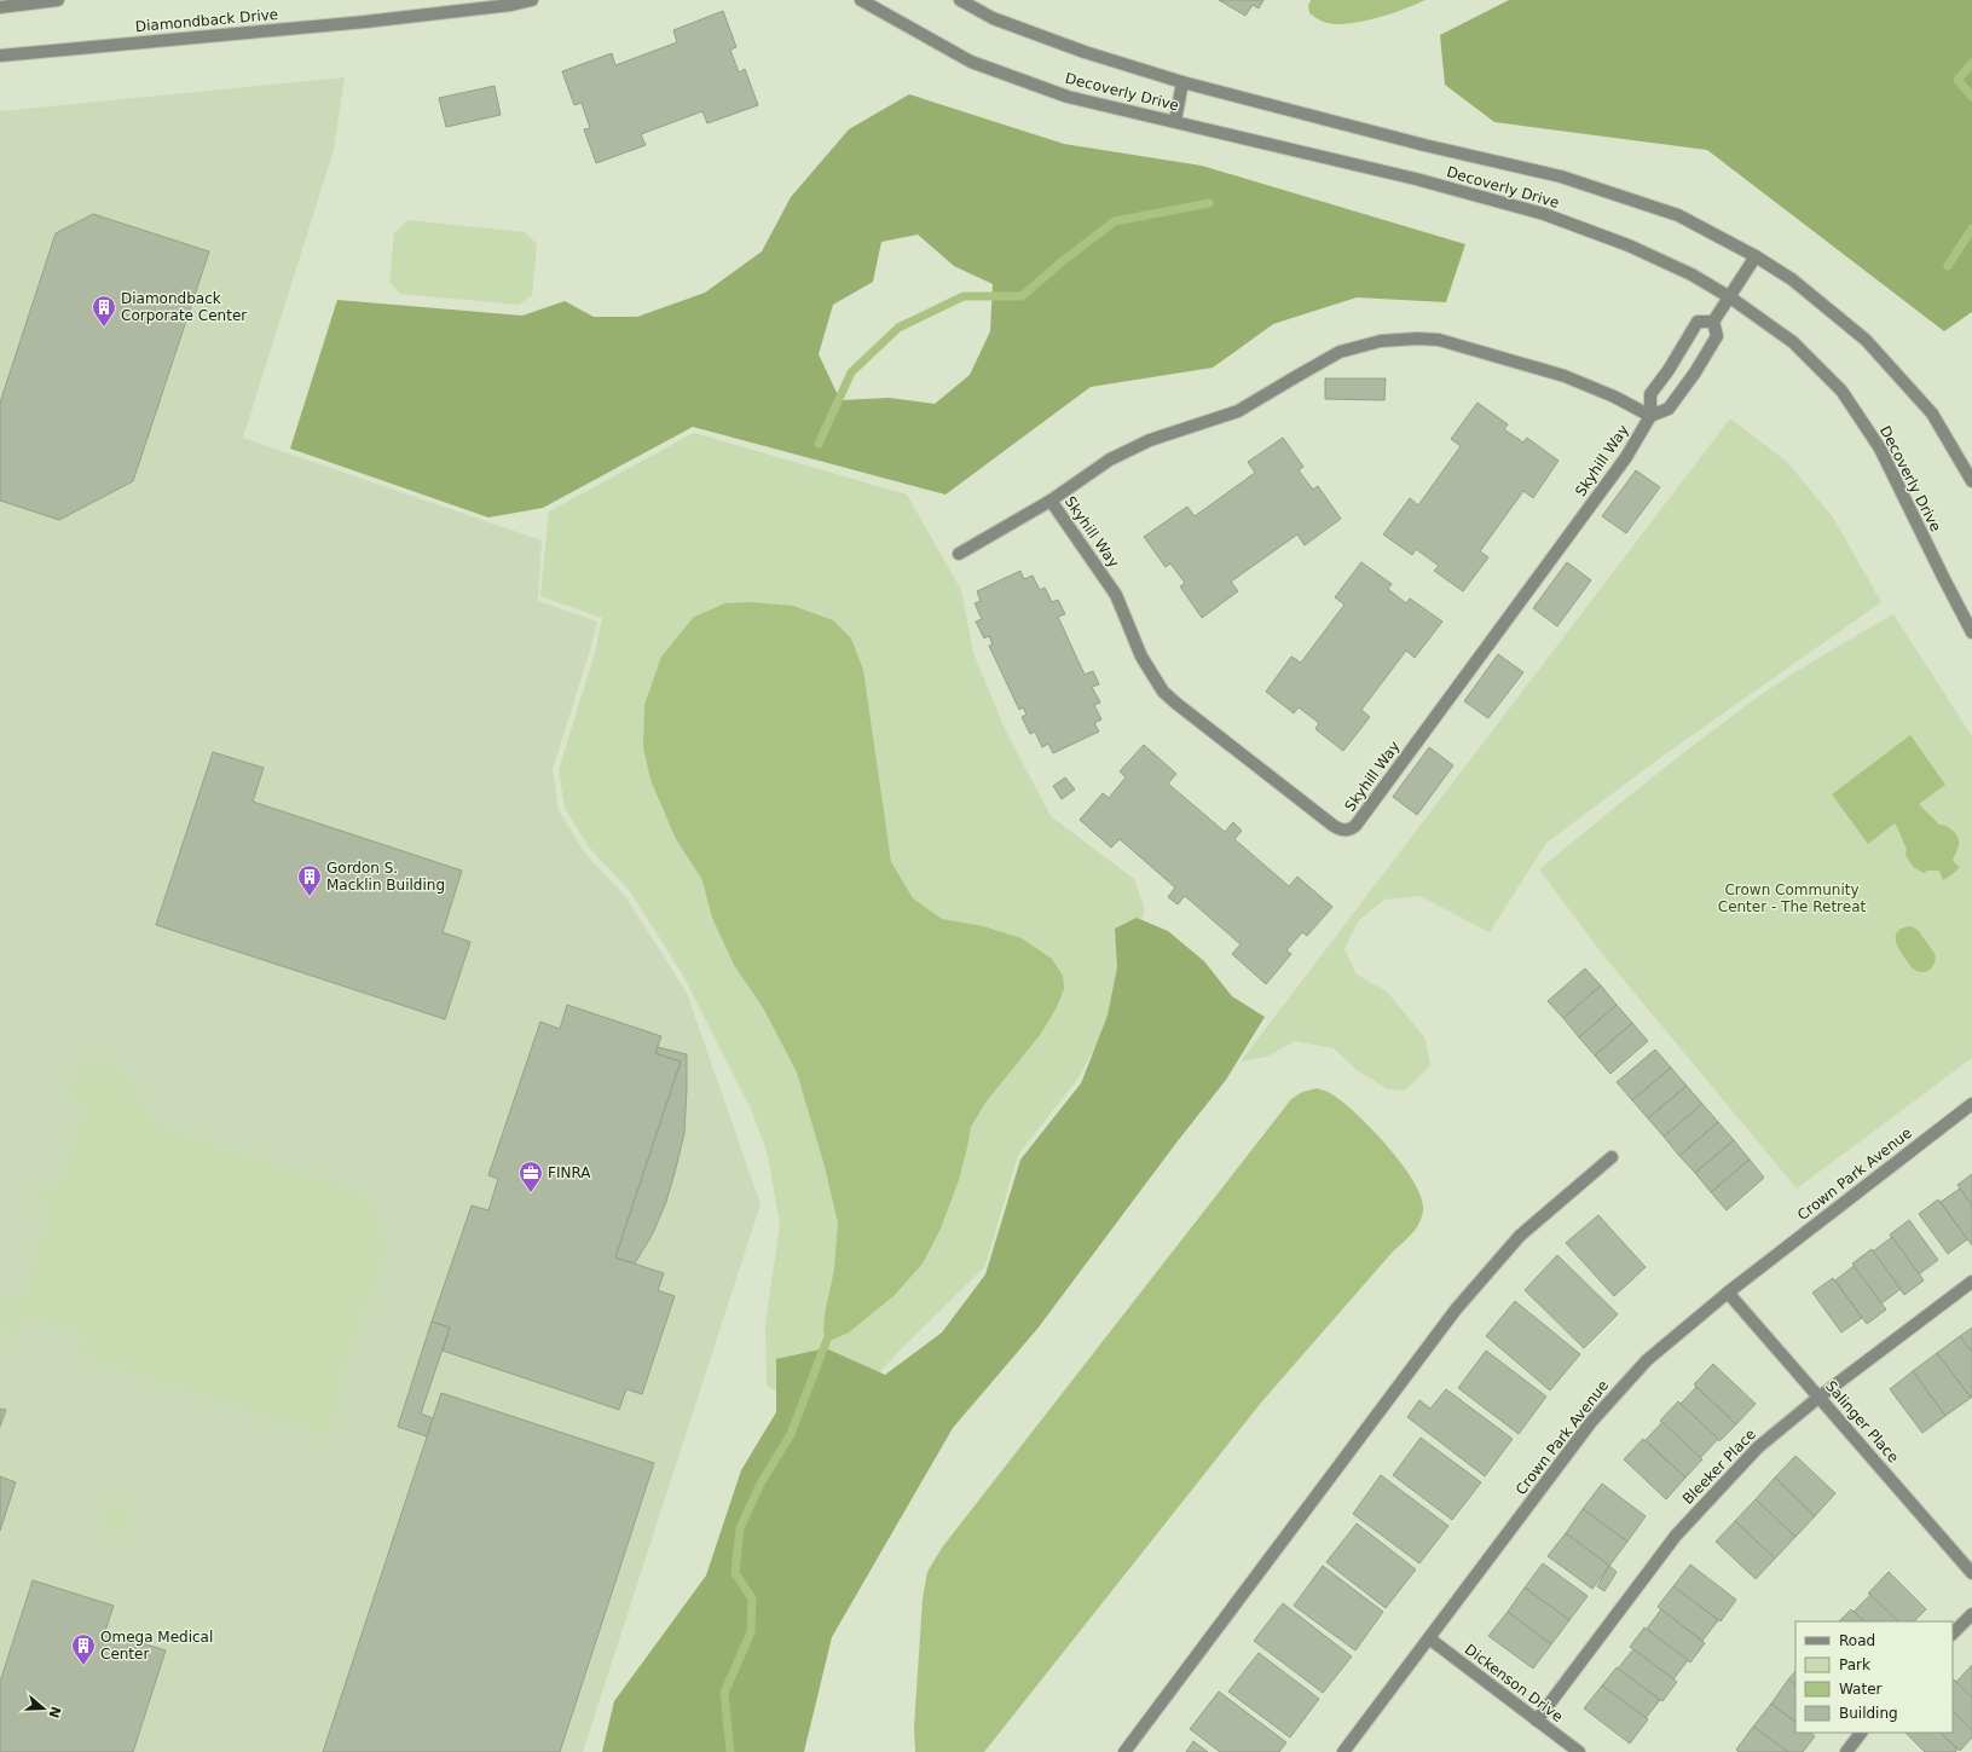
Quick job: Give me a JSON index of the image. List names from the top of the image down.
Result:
{
  "streets": {
    "street": [
      "Diamondback Drive",
      "Decoverly Drive",
      "Skyhill Way",
      "Crown Park Avenue",
      "Salinger Place",
      "Bleeker Place",
      "Dickenson Drive"
    ]
  },
  "crossings": [
    ["Crown Park Avenue", "Salinger Place"],
    ["Crown Park Avenue", "Dickenson Drive"],
    ["Salinger Place", "Bleeker Place"],
    ["Bleeker Place", "Dickenson Drive"]
  ],
  "parks": ["Crown Community Center - The Retreat"],
  "places": {
    "building": ["Diamondback Corporate Center", "Gordon S. Macklin Building", "Omega Medical Center"],
    "office": ["FINRA"]
  },
  "legend": [
    "Road",
    "Park",
    "Water",
    "Building"
  ],
  "north": "right"
}
